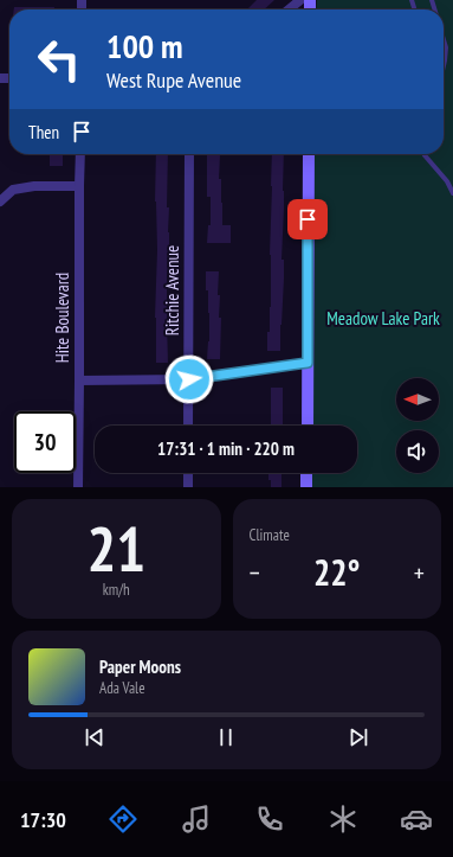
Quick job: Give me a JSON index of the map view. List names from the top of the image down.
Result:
{
  "streets": {
    "street": ["Ritchie Avenue", "Hite Boulevard"]
  },
  "parks": ["Meadow Lake Park"],
  "north": "left",
  "page": {
    "turn": ["100 m", "West Rupe Avenue"],
    "then": "Then",
    "limit": "30",
    "trip": "17:31 · 1 min · 220 m",
    "tile": [
      ["21", "km/h"],
      "Climate"
    ],
    "heat": ["−", "22°", "+"],
    "song": ["Paper Moons", "Ada Vale"],
    "tabs": "17:30"
  }
}
